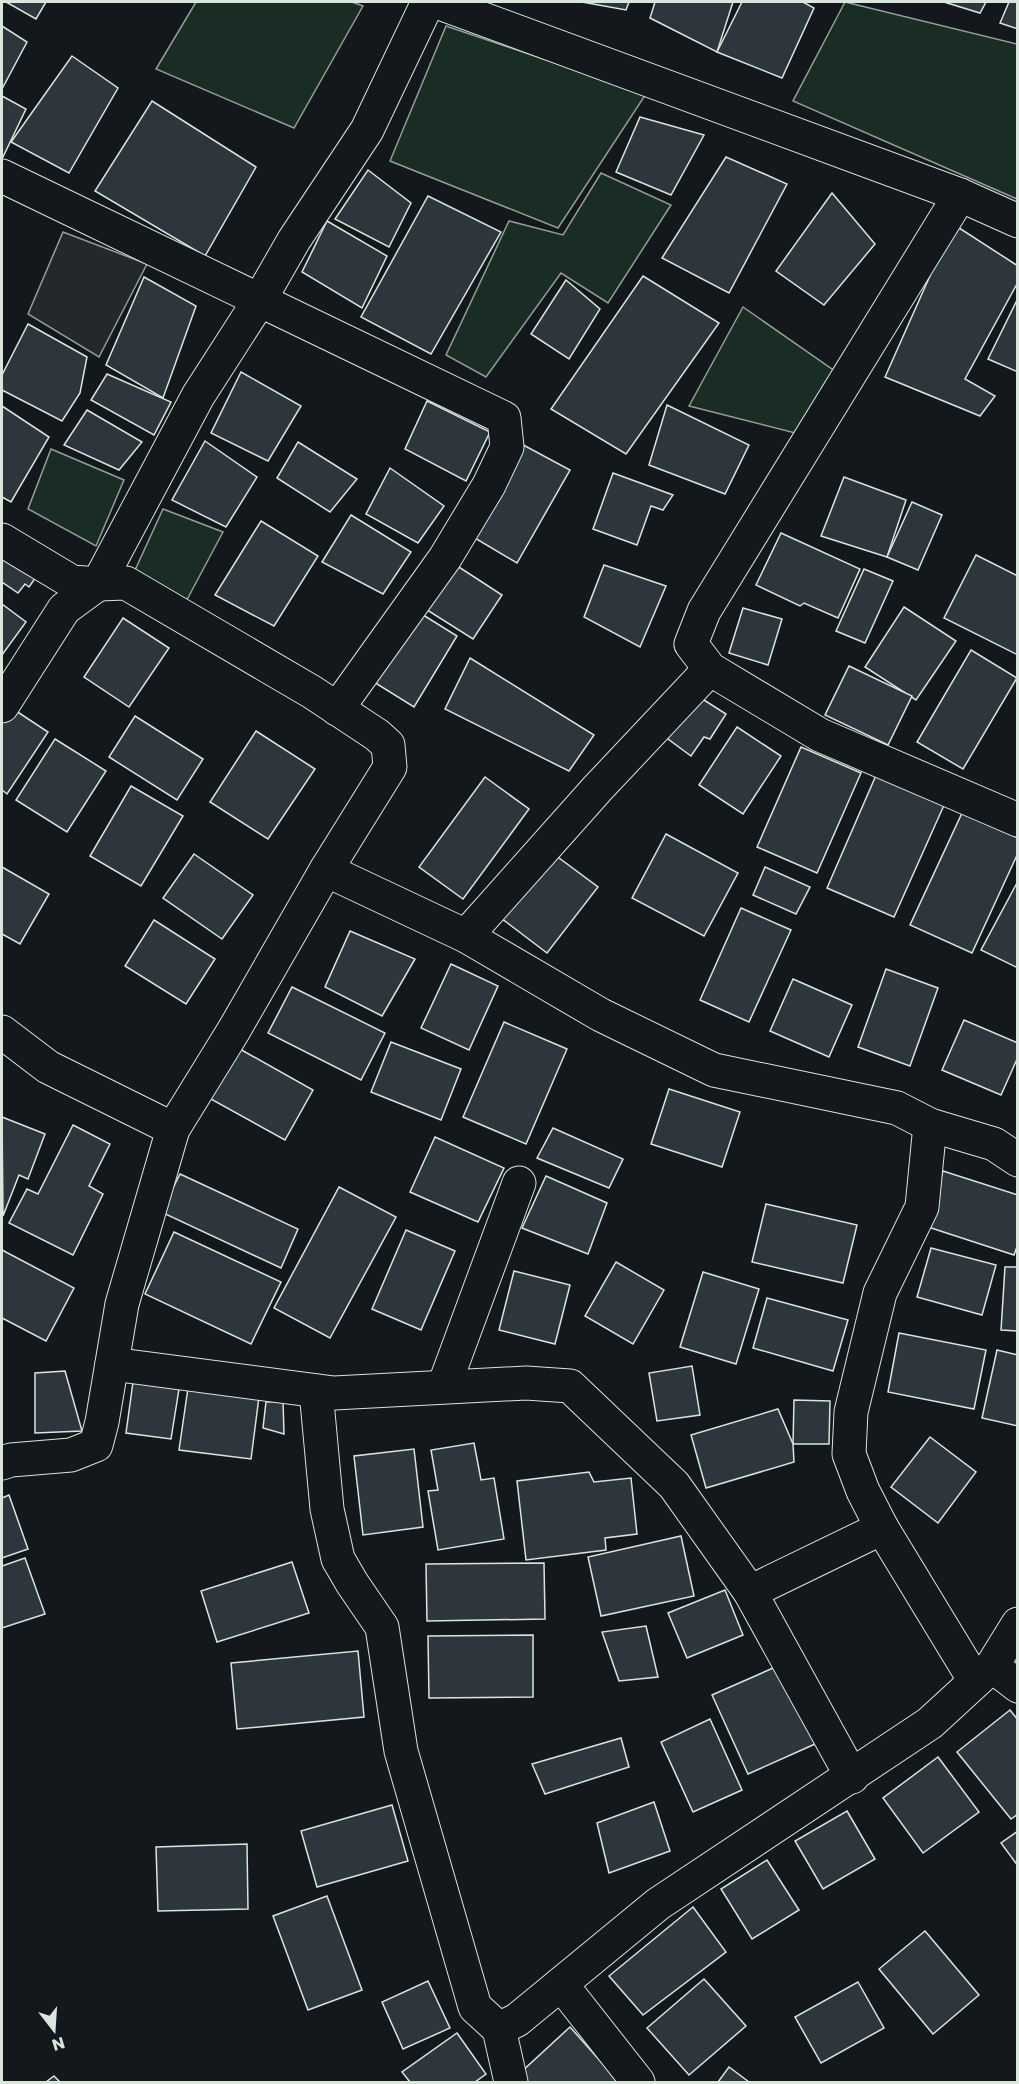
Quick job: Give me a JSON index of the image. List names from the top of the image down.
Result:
{
  "north": "bottom"
}
